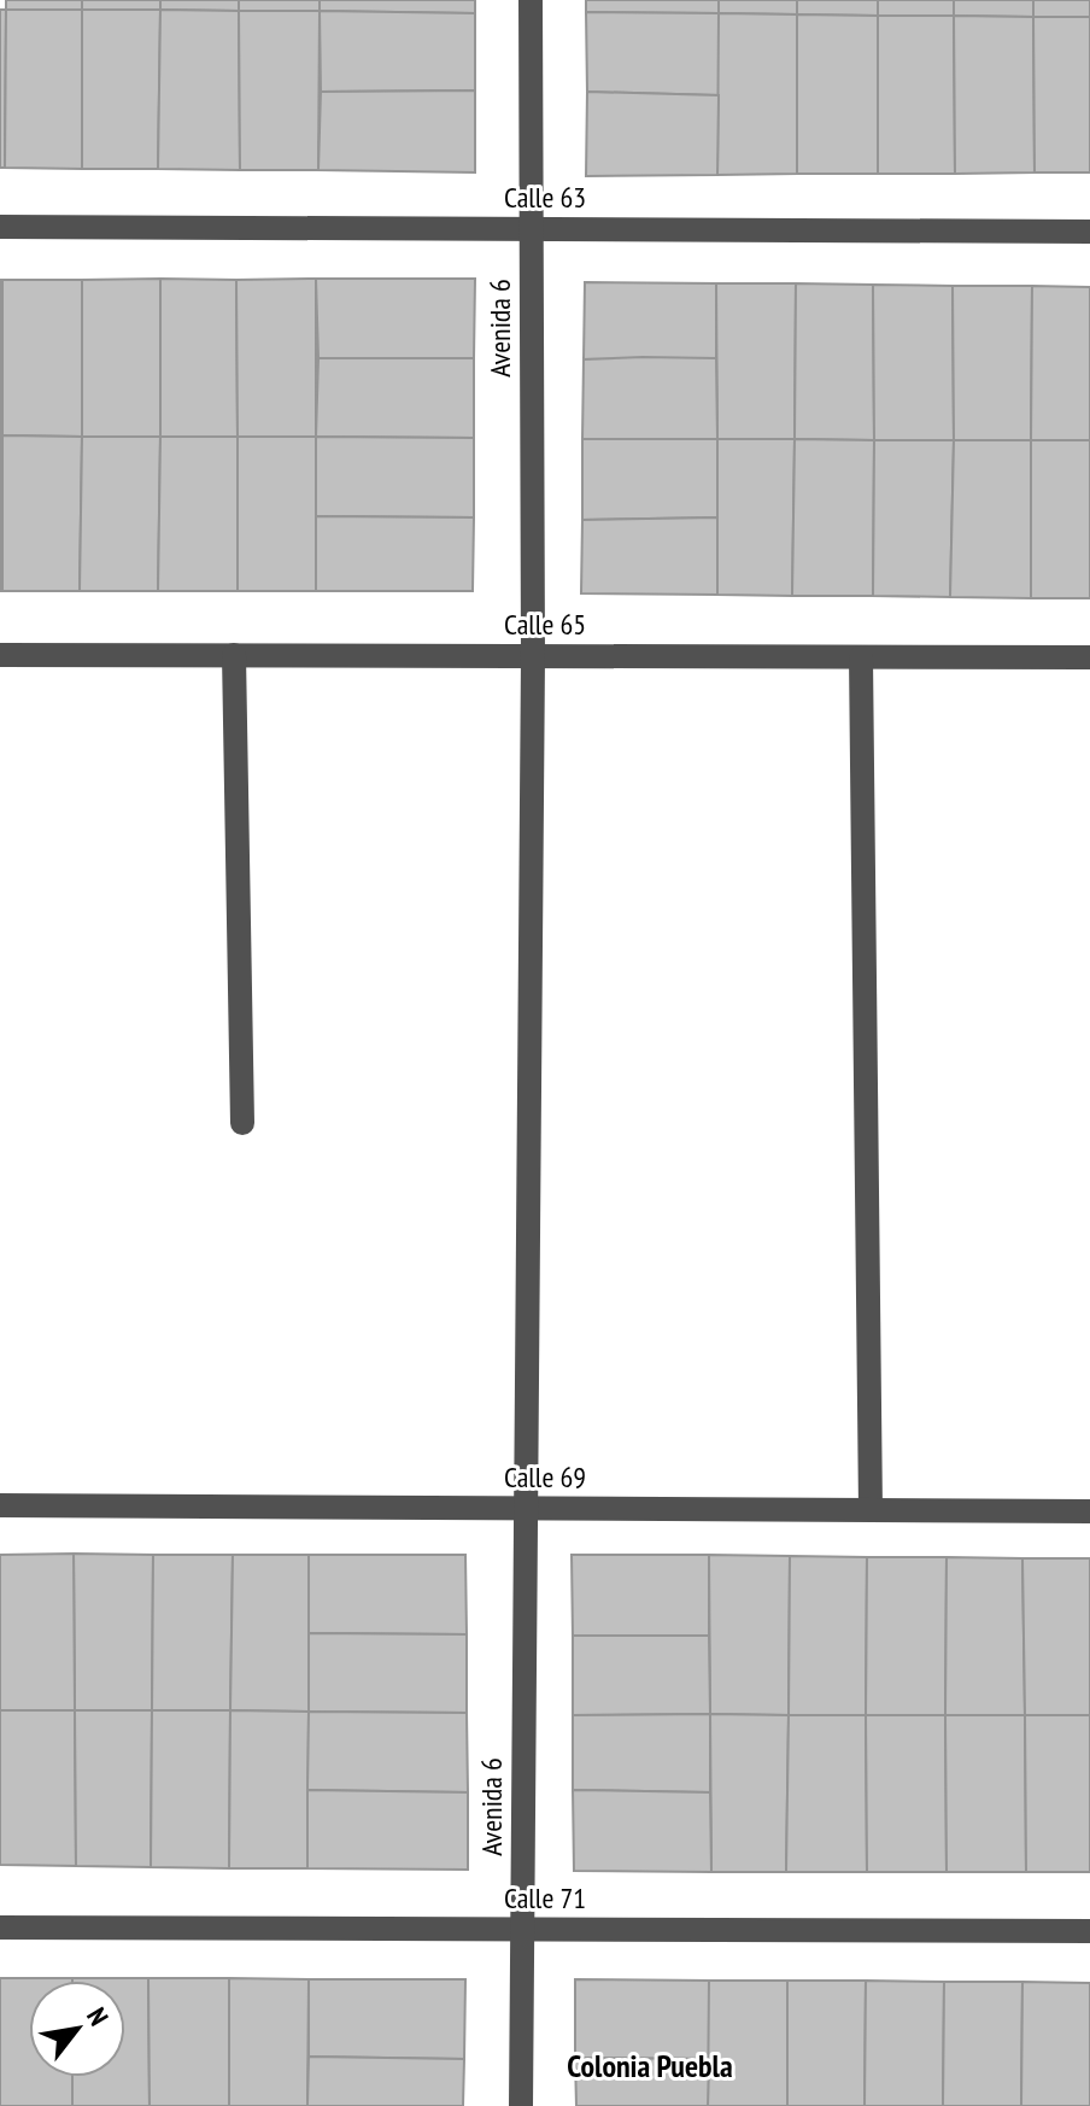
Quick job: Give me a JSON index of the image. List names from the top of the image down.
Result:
{
  "streets": {
    "street": [
      "Calle 63",
      "Avenida 6",
      "Calle 65",
      "Calle 69",
      "Calle 71"
    ]
  },
  "crossings": [
    ["Calle 63", "Avenida 6"],
    ["Avenida 6", "Calle 65"],
    ["Avenida 6", "Calle 69"],
    ["Avenida 6", "Calle 71"]
  ],
  "districts": ["Colonia Puebla"],
  "north": "top right"
}
